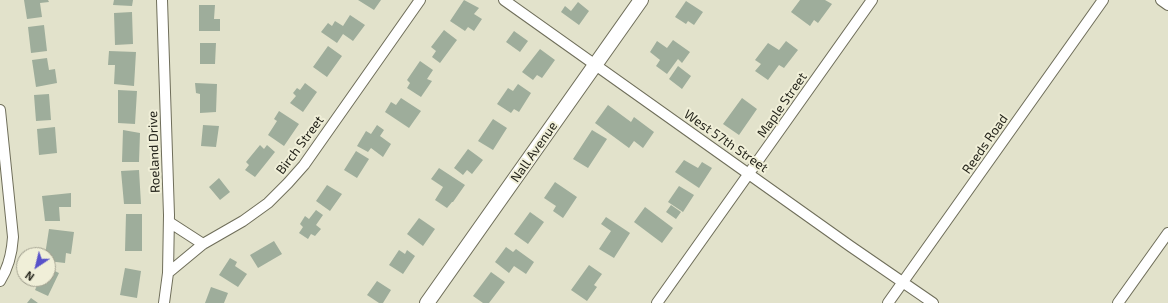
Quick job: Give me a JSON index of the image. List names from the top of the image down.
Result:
{
  "streets": {
    "street": [
      "Maple Street",
      "West 57th Street",
      "Reeds Road",
      "Birch Street",
      "Roeland Drive",
      "Nall Avenue"
    ]
  },
  "crossings": [
    ["Maple Street", "West 57th Street"],
    ["West 57th Street", "Reeds Road"],
    ["West 57th Street", "Nall Avenue"],
    ["Birch Street", "Roeland Drive"]
  ],
  "north": "bottom left"
}
